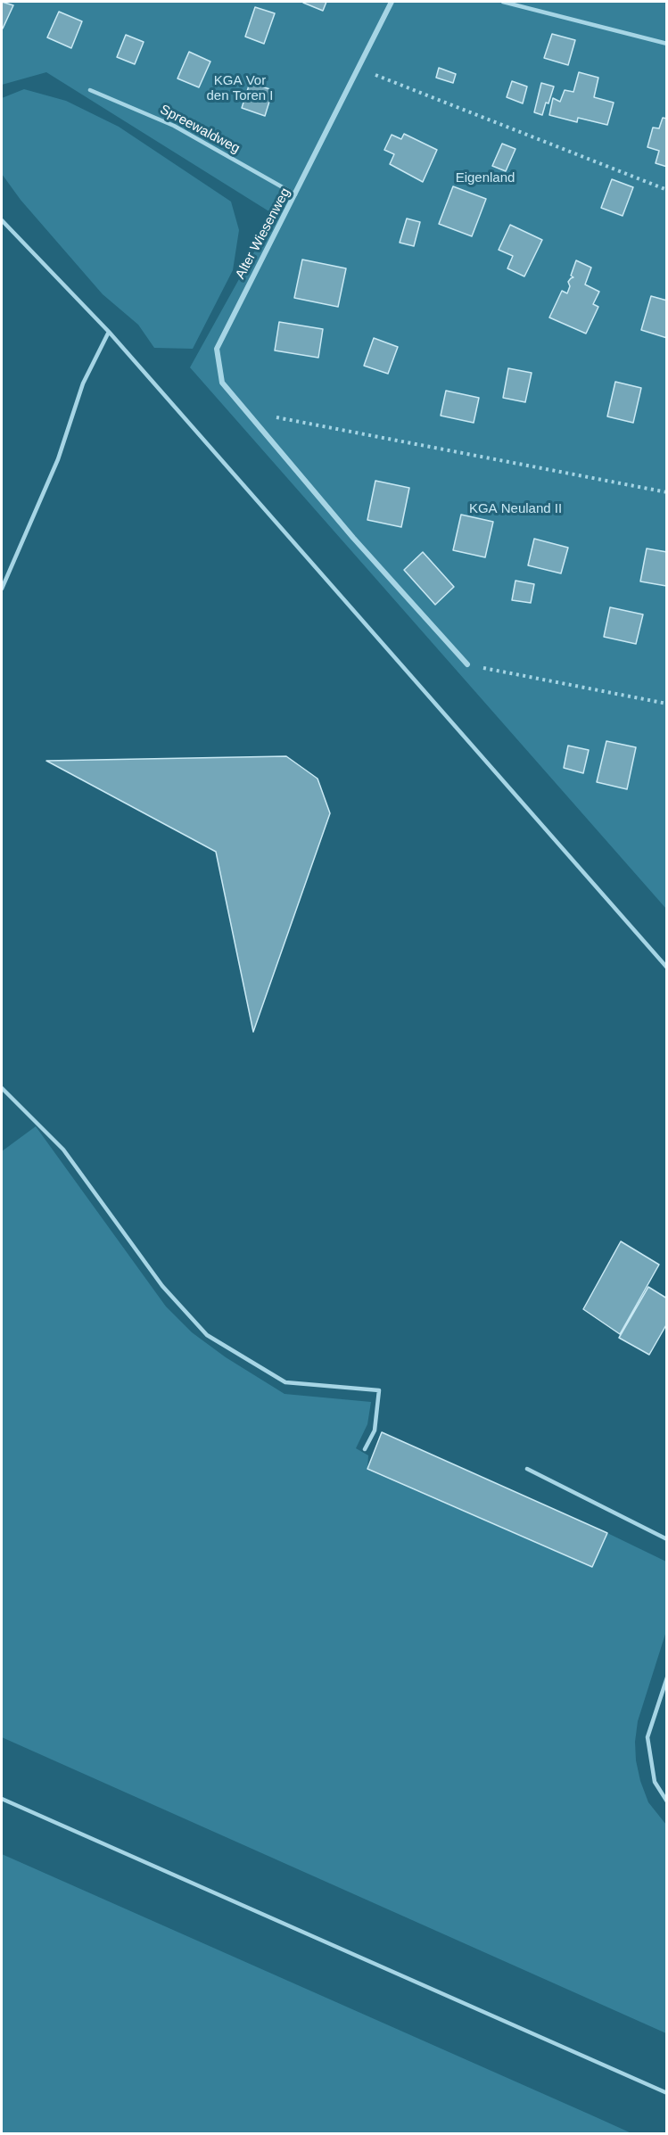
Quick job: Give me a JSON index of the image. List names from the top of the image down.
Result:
{
  "streets": {
    "street": ["Alter Wiesenweg"],
    "lane": ["Spreewaldweg"]
  },
  "crossings": [
    ["Spreewaldweg", "Alter Wiesenweg"]
  ],
  "parks": ["KGA Vor den Toren I", "Eigenland", "KGA Neuland II"]
}
